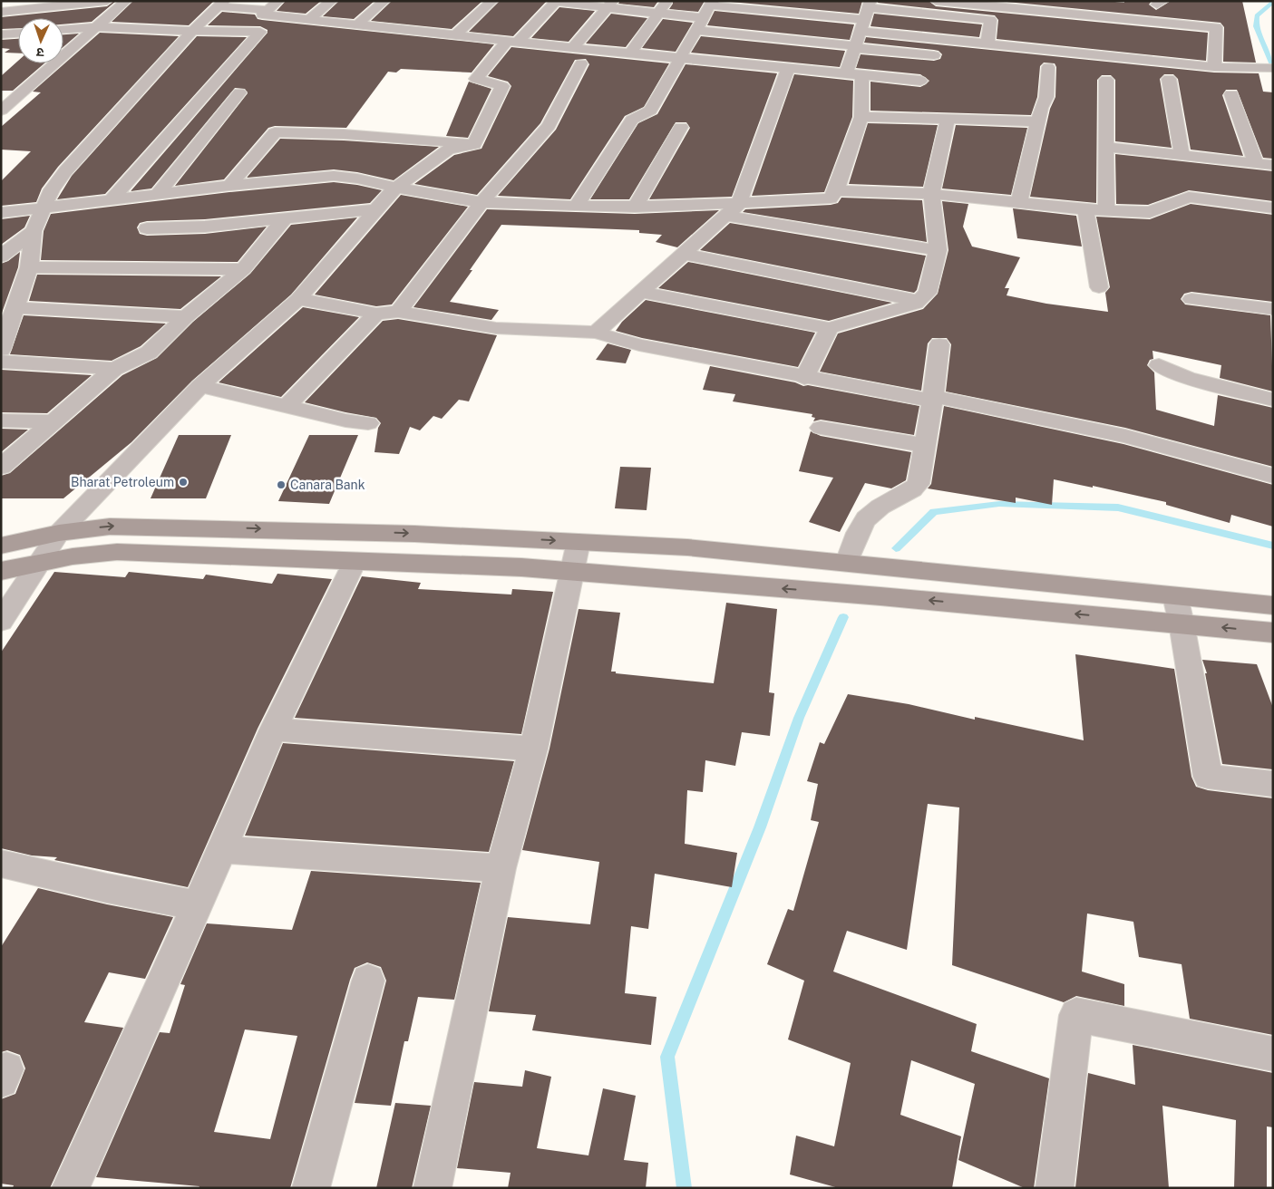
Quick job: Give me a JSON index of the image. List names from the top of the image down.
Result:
{
  "places": ["Bharat Petroleum", "Canara Bank"],
  "north": "bottom"
}
